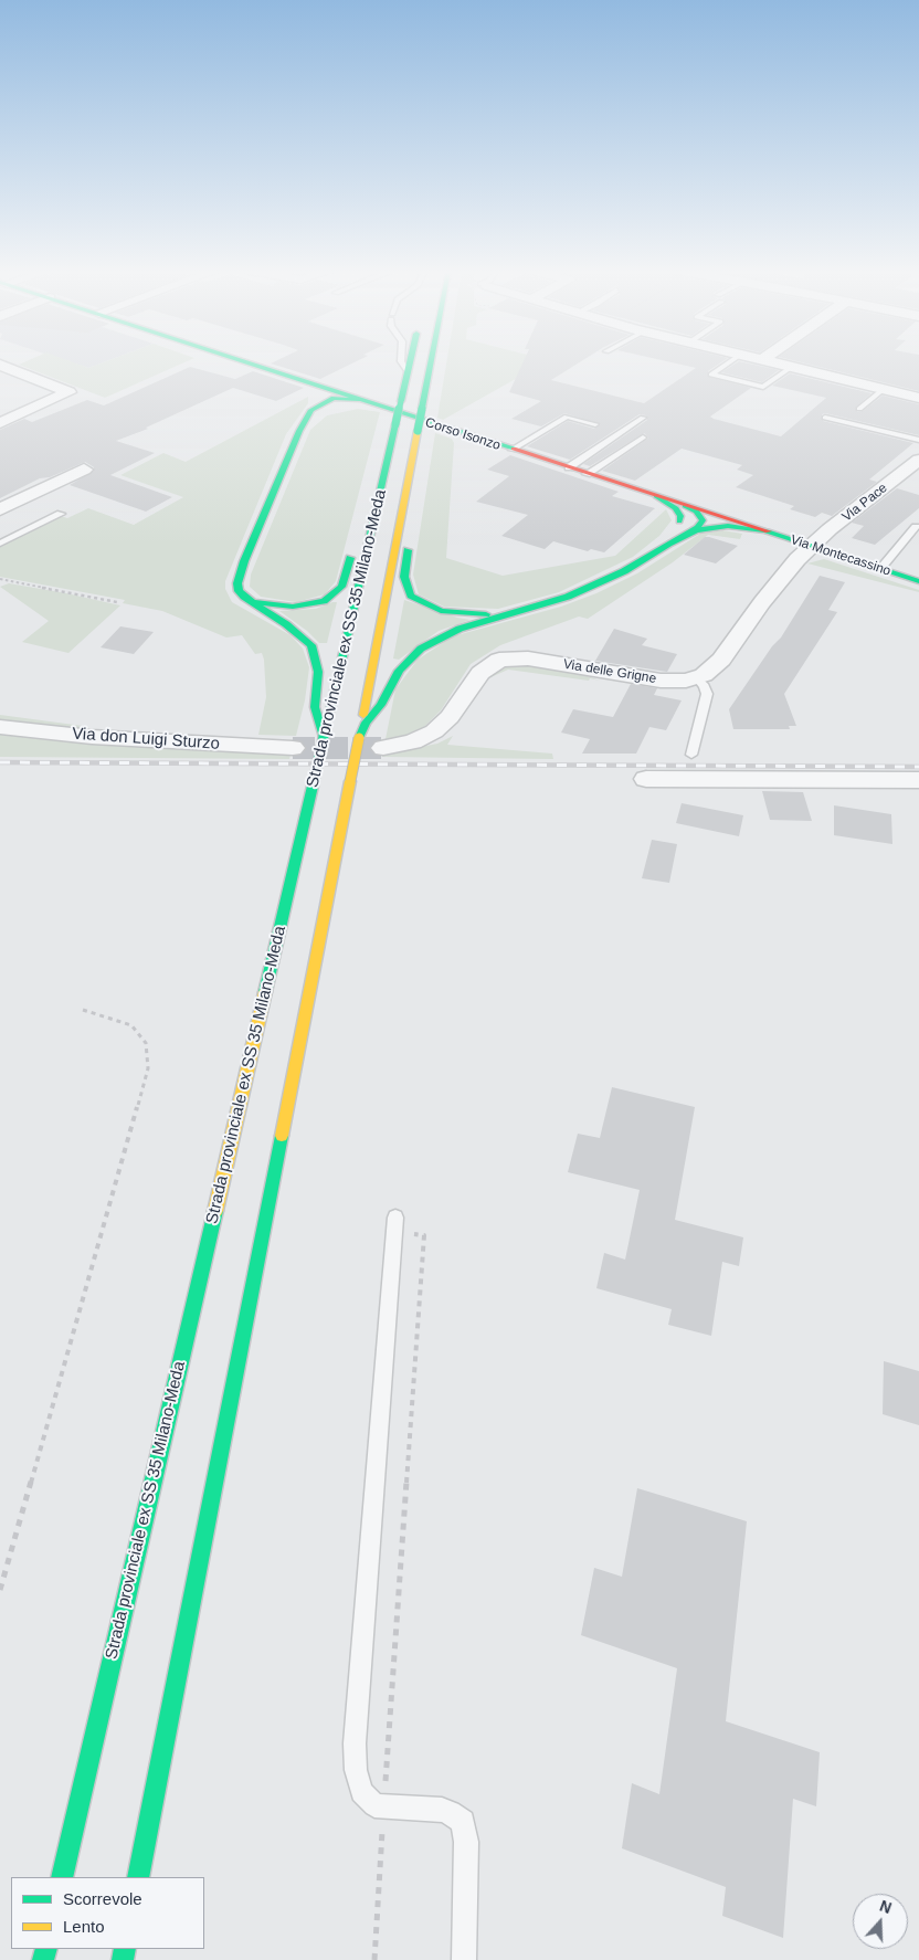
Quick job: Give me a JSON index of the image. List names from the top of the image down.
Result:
{
  "streets": {
    "main road": ["Corso Isonzo", "Via Montecassino", "Strada provinciale ex SS 35 Milano-Meda"],
    "street": ["Via Pace", "Via delle Grigne", "Via don Luigi Sturzo"]
  },
  "crossings": [
    ["Corso Isonzo", "Via Montecassino"],
    ["Via Pace", "Via Montecassino"],
    ["Via Pace", "Via delle Grigne"],
    ["Via Montecassino", "Via delle Grigne"]
  ],
  "legend": ["Scorrevole", "Lento"],
  "north": "top"
}
